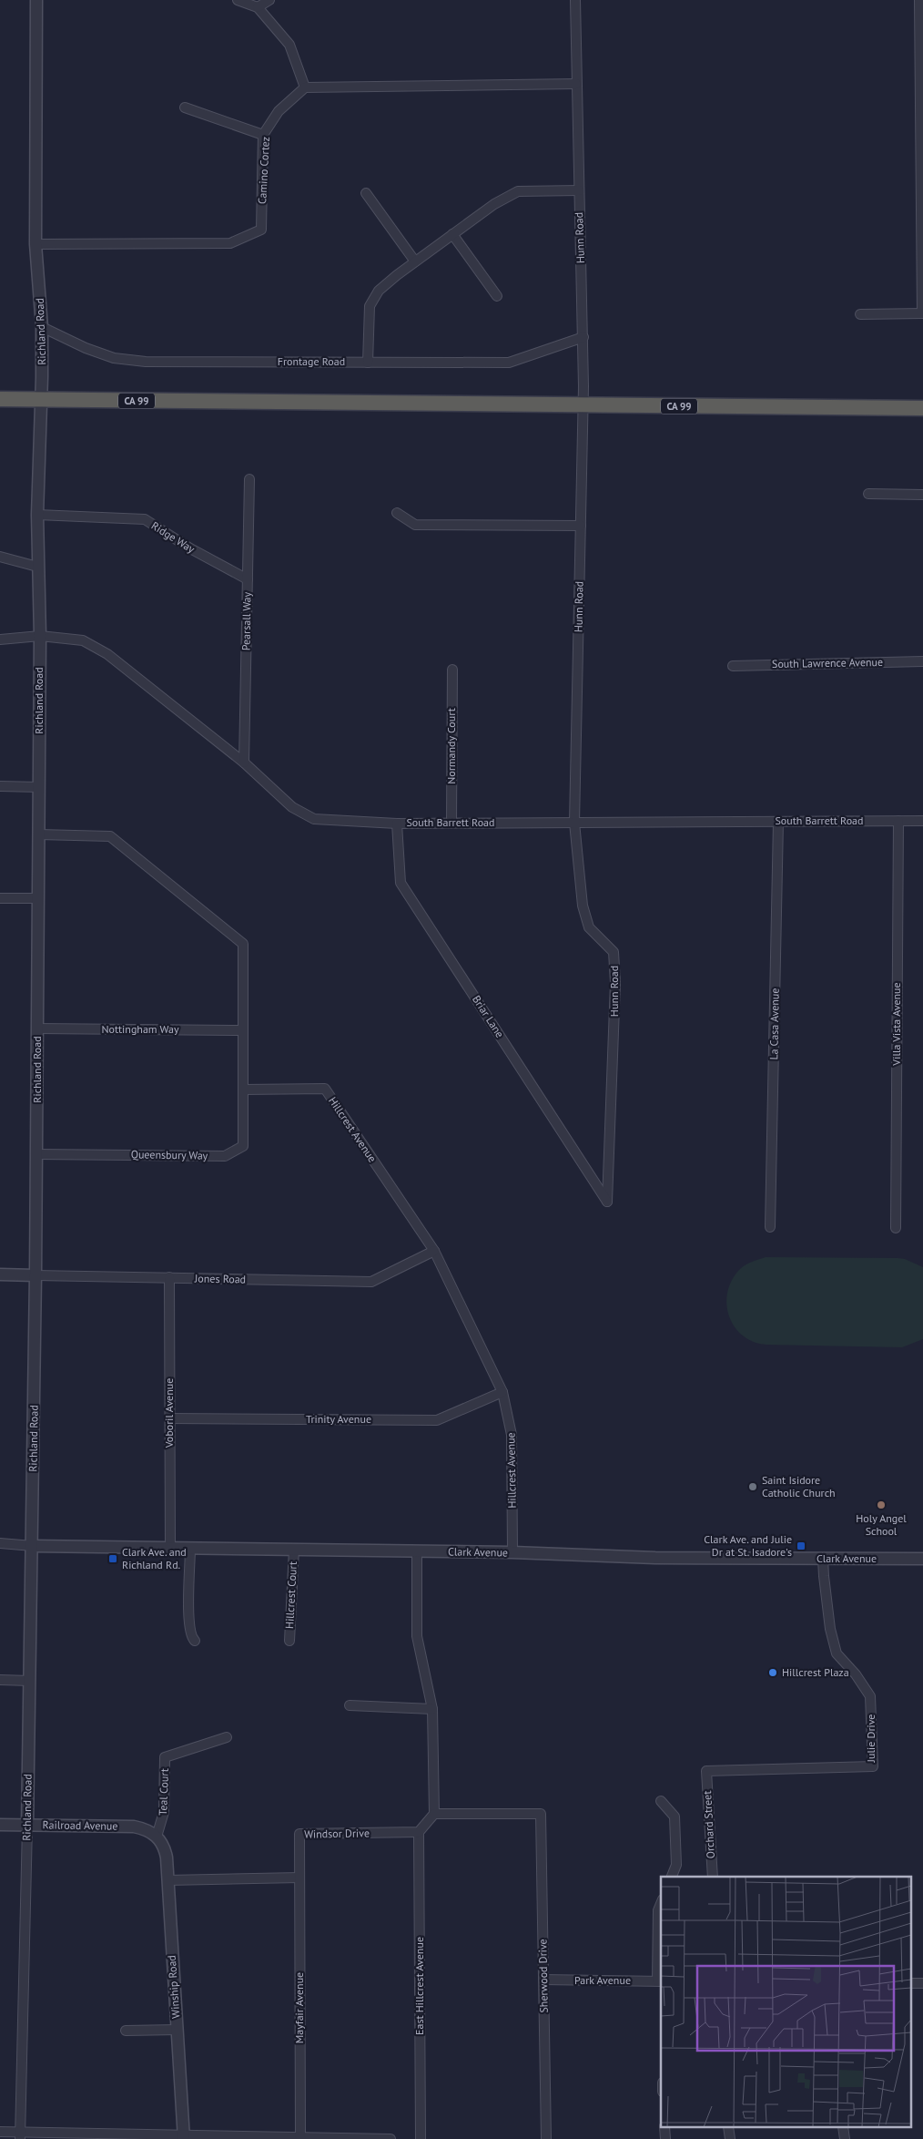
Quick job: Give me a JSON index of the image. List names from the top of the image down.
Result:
{
  "streets": {
    "highway": ["CA 99"],
    "street": [
      "Camino Cortez",
      "Hunn Road",
      "Richland Road",
      "Frontage Road",
      "Ridge Way",
      "Pearsall Way",
      "South Lawrence Avenue",
      "Normandy Court",
      "South Barrett Road",
      "Briar Lane",
      "La Casa Avenue",
      "Villa Vista Avenue",
      "Nottingham Way",
      "Hillcrest Avenue",
      "Queensbury Way",
      "Jones Road",
      "Voboril Avenue",
      "Trinity Avenue",
      "Clark Avenue",
      "Hillcrest Court",
      "Julie Drive",
      "Teal Court",
      "Orchard Street",
      "Railroad Avenue",
      "Windsor Drive",
      "Sherwood Drive",
      "Park Avenue",
      "East Hillcrest Avenue",
      "Winship Road",
      "Mayfair Avenue"
    ]
  },
  "crossings": [
    ["Camino Cortez", "Richland Road"],
    ["Hunn Road", "Frontage Road"],
    ["Hunn Road", "CA 99"],
    ["Hunn Road", "South Barrett Road"],
    ["Hunn Road", "Briar Lane"],
    ["Richland Road", "Frontage Road"],
    ["Richland Road", "CA 99"],
    ["Richland Road", "Ridge Way"],
    ["Richland Road", "South Barrett Road"],
    ["Richland Road", "Nottingham Way"],
    ["Richland Road", "Queensbury Way"],
    ["Richland Road", "Jones Road"],
    ["Richland Road", "Clark Avenue"],
    ["Richland Road", "Railroad Avenue"],
    ["Ridge Way", "Pearsall Way"],
    ["Pearsall Way", "South Barrett Road"],
    ["Normandy Court", "South Barrett Road"],
    ["South Barrett Road", "Briar Lane"],
    ["South Barrett Road", "La Casa Avenue"],
    ["South Barrett Road", "Villa Vista Avenue"],
    ["Hillcrest Avenue", "Queensbury Way"],
    ["Hillcrest Avenue", "Jones Road"],
    ["Hillcrest Avenue", "Trinity Avenue"],
    ["Hillcrest Avenue", "Clark Avenue"],
    ["Jones Road", "Voboril Avenue"],
    ["Voboril Avenue", "Trinity Avenue"],
    ["Voboril Avenue", "Clark Avenue"],
    ["Clark Avenue", "Hillcrest Court"],
    ["Clark Avenue", "Julie Drive"],
    ["Julie Drive", "Orchard Street"],
    ["Teal Court", "Railroad Avenue"],
    ["Teal Court", "Winship Road"],
    ["Railroad Avenue", "Winship Road"],
    ["Windsor Drive", "East Hillcrest Avenue"],
    ["Windsor Drive", "Mayfair Avenue"],
    ["Sherwood Drive", "Park Avenue"]
  ],
  "places": {
    "other": ["Saint Isidore Catholic Church", "Holy Angel School", "Hillcrest Plaza"],
    "transit": ["Clark Ave. and Julie Dr at St. Isadore's", "Clark Ave. and Richland Rd."]
  }
}
